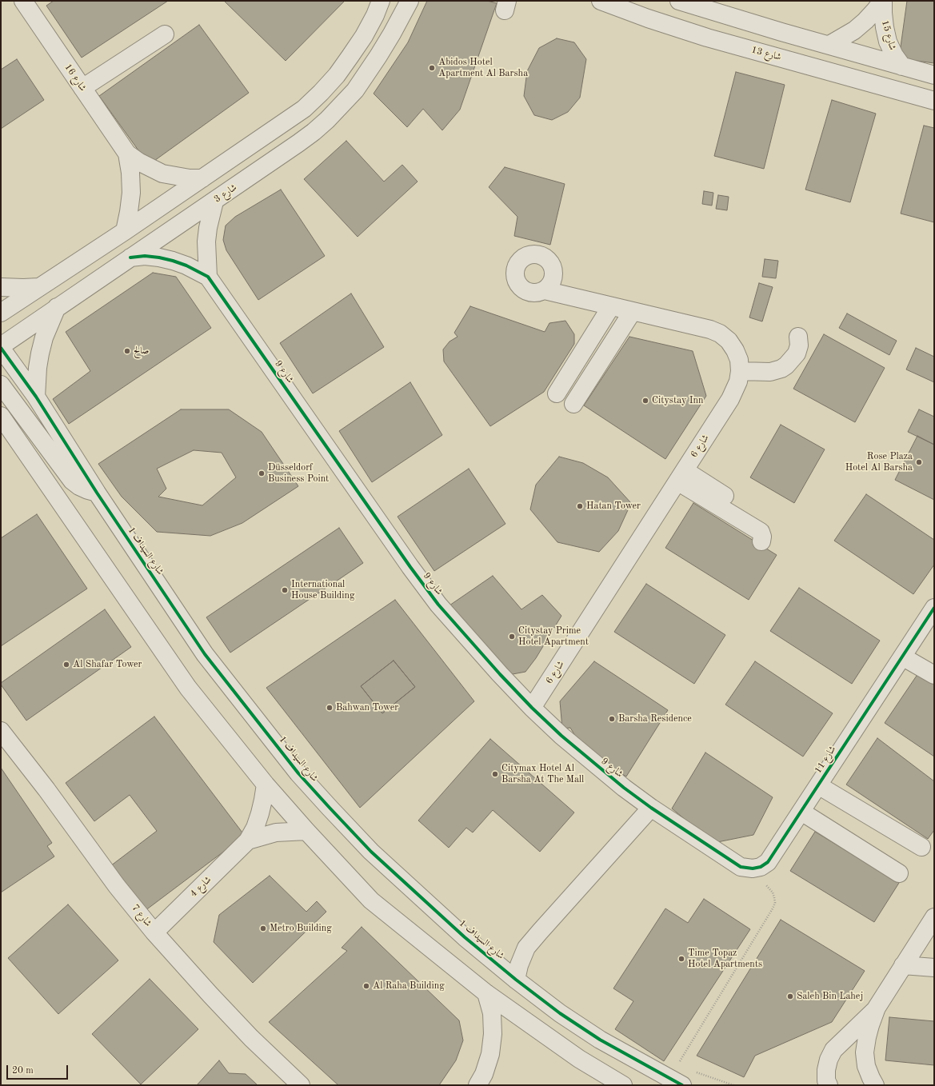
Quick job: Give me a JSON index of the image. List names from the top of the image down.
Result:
{
  "streets": {
    "street": [
      "شارع 15",
      "شارع 13",
      "شارع 16",
      "شارع 3",
      "شارع 9",
      "شارع 6",
      "شارع السيداف 1",
      "شارع 11",
      "شارع 4",
      "شارع 7"
    ]
  },
  "crossings": [
    ["شارع 3", "شارع السيداف 1"],
    ["شارع 9", "شارع 6"],
    ["شارع 9", "شارع 11"],
    ["شارع 4", "شارع 7"]
  ],
  "places": [
    "Abidos Hotel Apartment Al Barsha",
    "صالح",
    "Citystay Inn",
    "Rose Plaza Hotel Al Barsha",
    "Düsseldorf Business Point",
    "Hatan Tower",
    "International House Building",
    "Citystay Prime Hotel Apartment",
    "Al Shafar Tower",
    "Bahwan Tower",
    "Barsha Residence",
    "Citymax Hotel Al Barsha At The Mall",
    "Metro Building",
    "Time Topaz Hotel Apartments",
    "Al Raha Building",
    "Saleh Bin Lahej"
  ],
  "scale_bar": "20 m"
}
